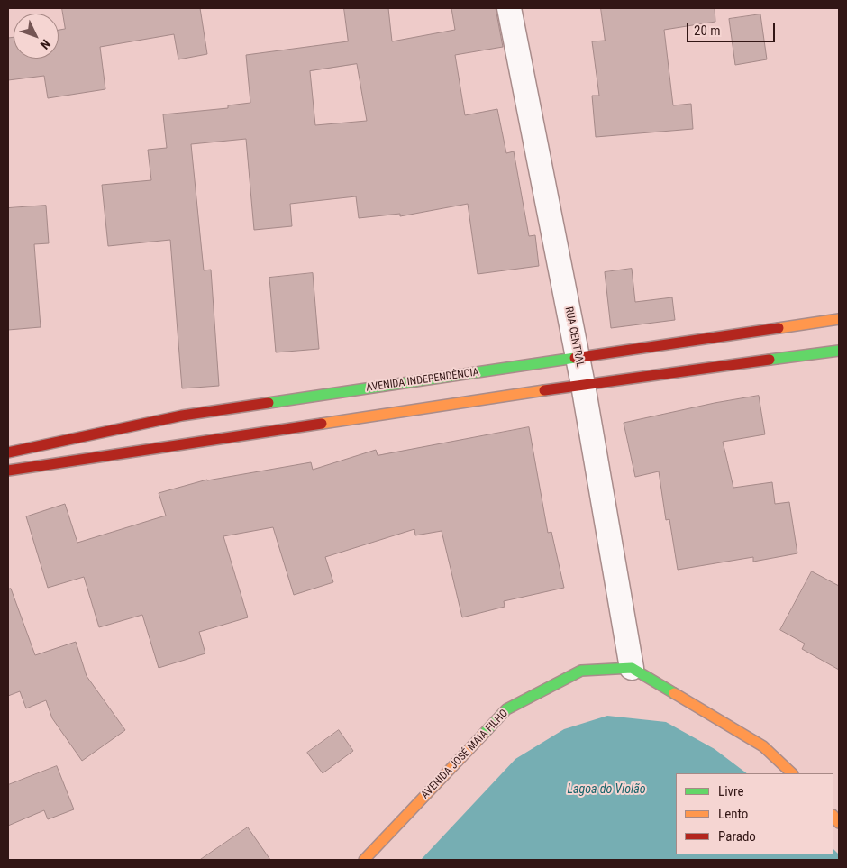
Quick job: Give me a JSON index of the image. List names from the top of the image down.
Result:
{
  "streets": {
    "street": ["RUA CENTRAL", "AVENIDA INDEPENDÊNCIA", "AVENIDA JOSÉ MAIA FILHO"]
  },
  "crossings": [
    ["RUA CENTRAL", "AVENIDA INDEPENDÊNCIA"],
    ["RUA CENTRAL", "AVENIDA JOSÉ MAIA FILHO"]
  ],
  "water": ["Lagoa do Violão"],
  "legend": ["Livre", "Lento", "Parado"],
  "scale_bar": "20 m",
  "north": "bottom right"
}
